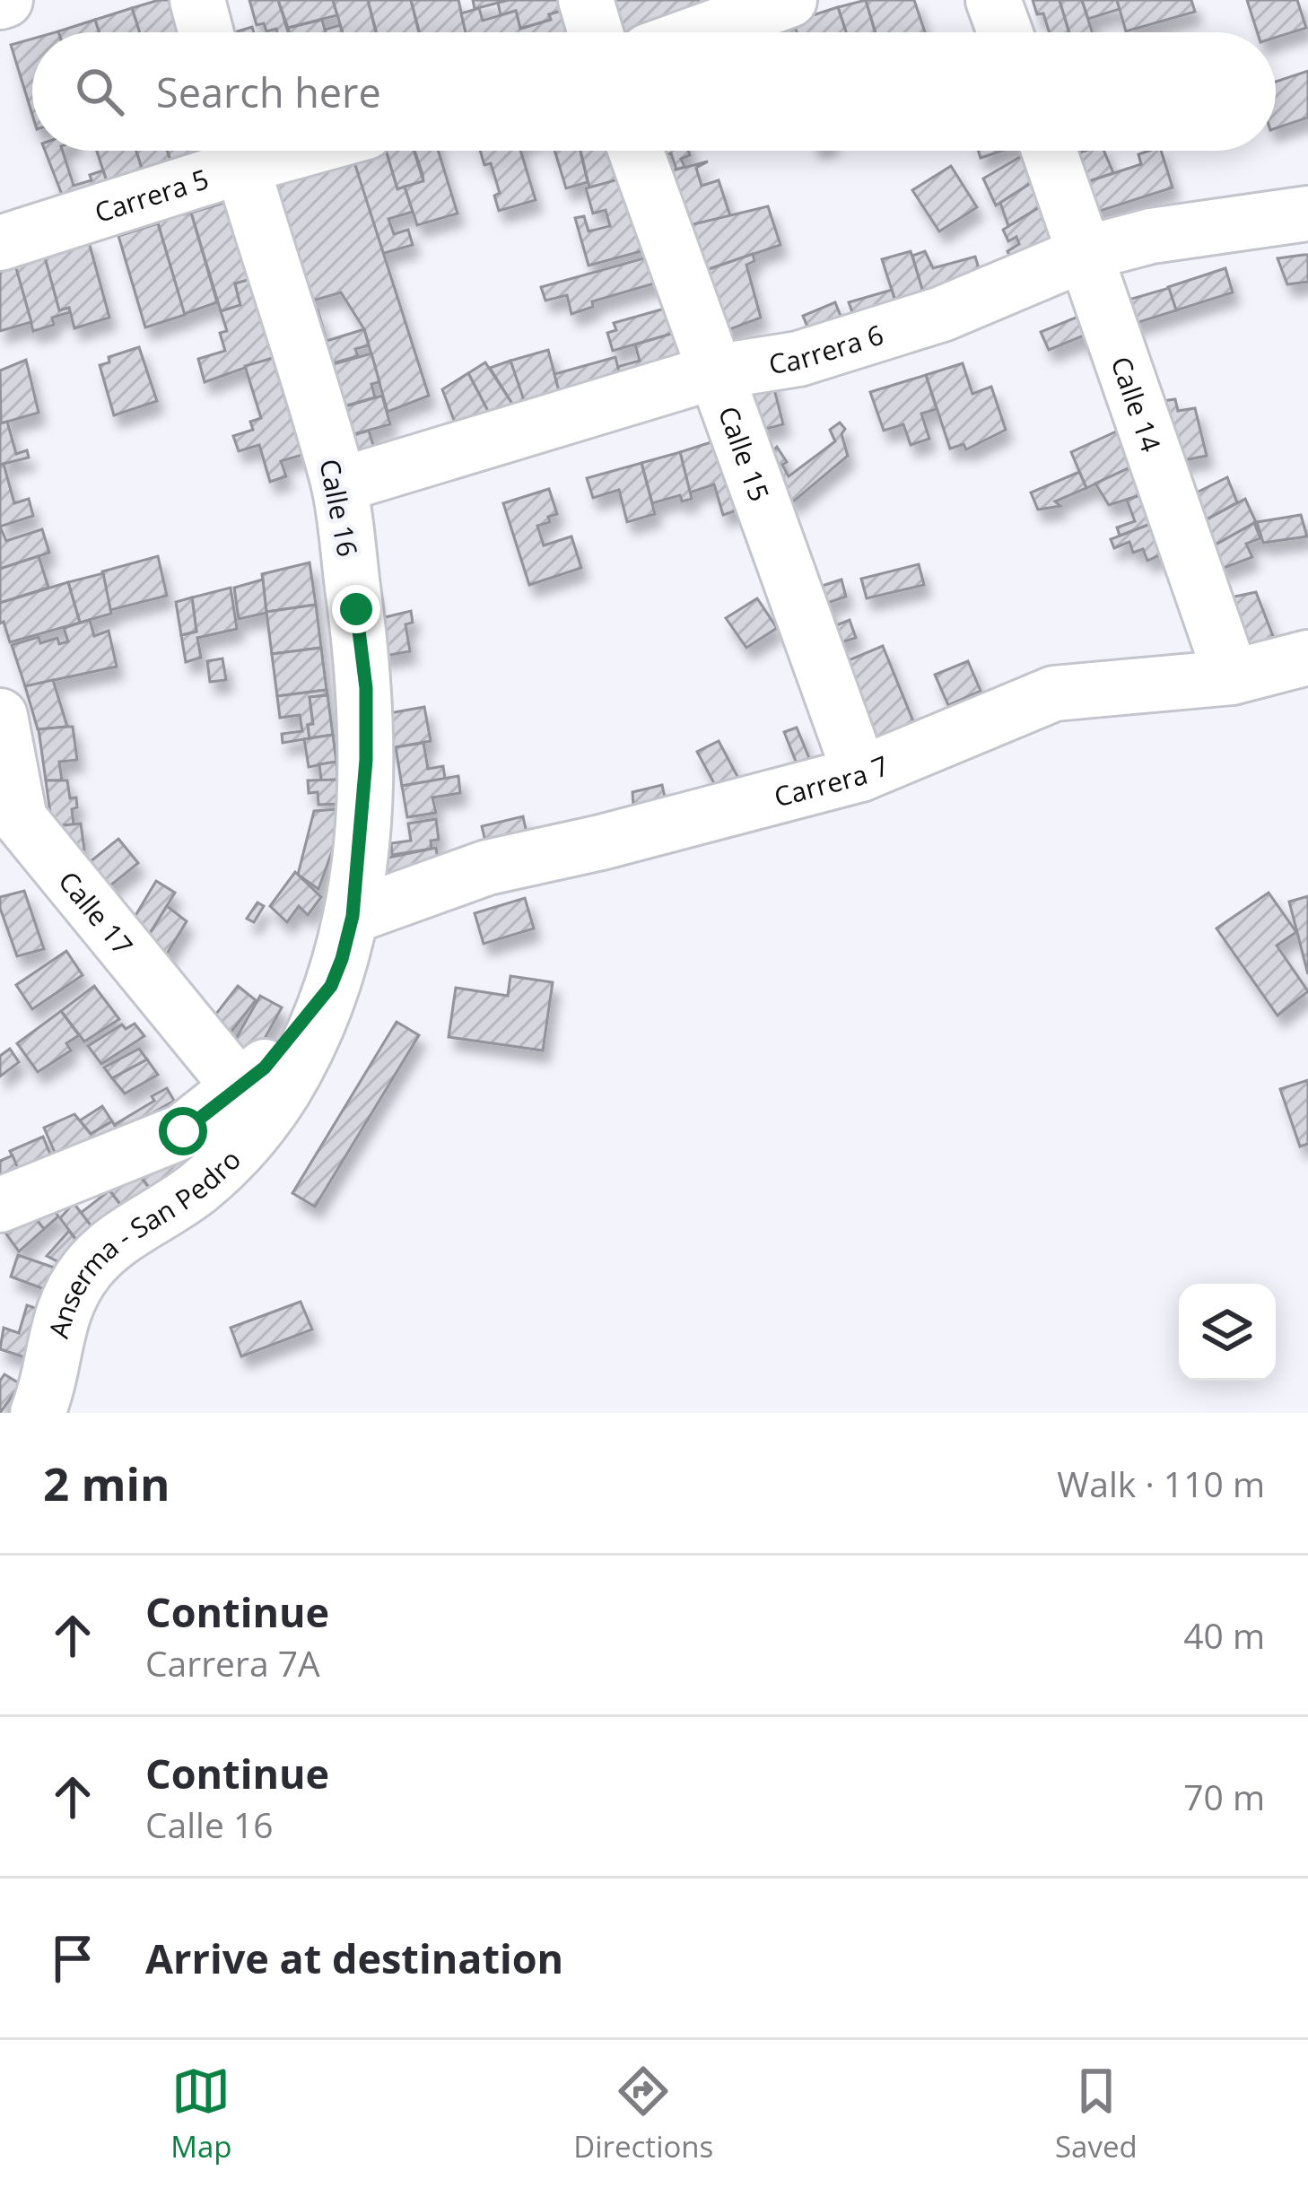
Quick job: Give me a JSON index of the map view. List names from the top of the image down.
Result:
{
  "streets": {
    "street": [
      "Carrera 5",
      "Carrera 6",
      "Calle 14",
      "Calle 15",
      "Calle 16",
      "Carrera 7",
      "Calle 17",
      "Anserma - San Pedro"
    ]
  },
  "crossings": [
    ["Carrera 6", "Calle 14"],
    ["Carrera 6", "Calle 15"],
    ["Carrera 6", "Calle 16"],
    ["Calle 14", "Carrera 7"],
    ["Calle 15", "Carrera 7"],
    ["Calle 16", "Carrera 7"],
    ["Calle 17", "Anserma - San Pedro"]
  ],
  "page": {
    "search": "Search here",
    "heading": ["2 min", "Walk · 110 m"],
    "list": [
      ["Continue", "Carrera 7A", "40 m"],
      ["Continue", "Calle 16", "70 m"],
      "Arrive at destination"
    ],
    "nav": ["Map", "Directions", "Saved"]
  }
}
